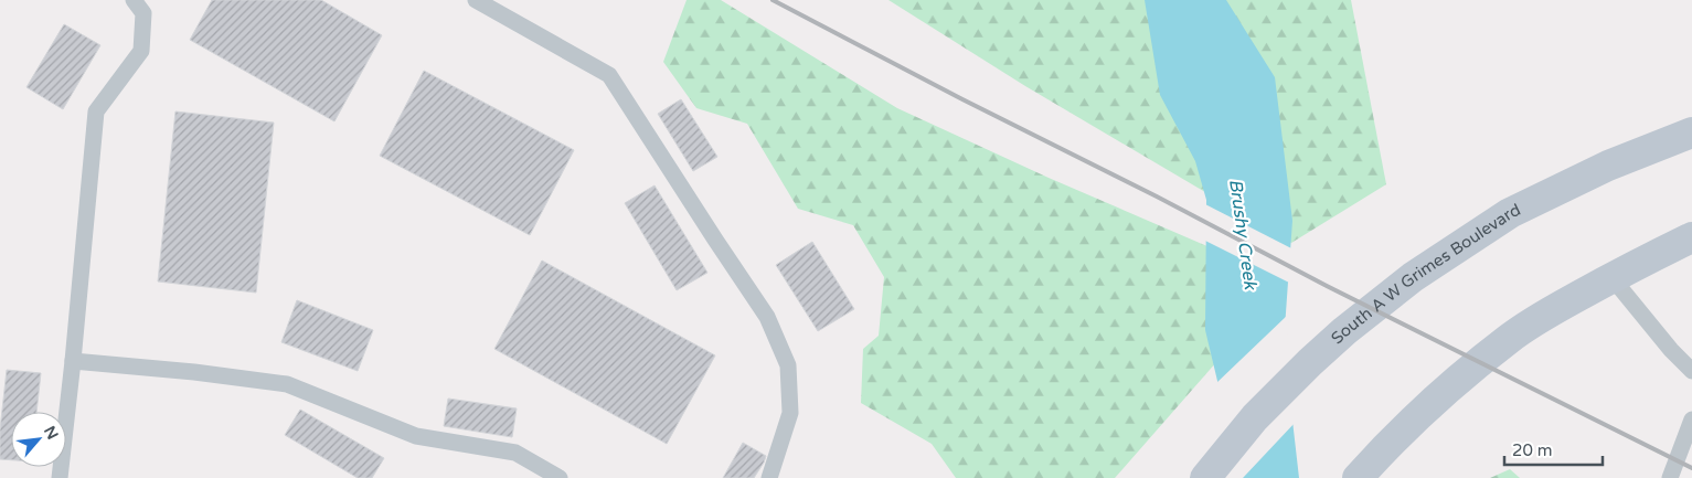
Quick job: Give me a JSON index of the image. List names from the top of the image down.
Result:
{
  "streets": {
    "main road": ["South A W Grimes Boulevard"]
  },
  "water": ["Brushy Creek"],
  "scale_bar": "20 m",
  "north": "top right"
}
